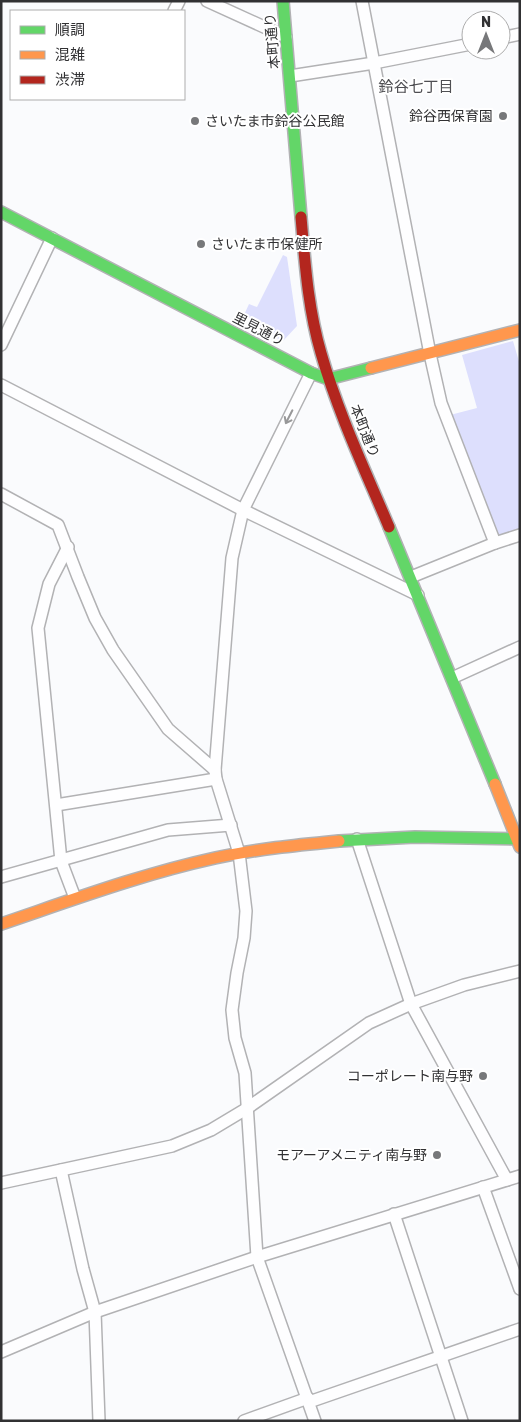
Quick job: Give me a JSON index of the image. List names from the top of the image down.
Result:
{
  "streets": {
    "main road": ["本町通り", "里見通り"]
  },
  "crossings": [
    ["本町通り", "里見通り"]
  ],
  "districts": ["鈴谷七丁目"],
  "places": [
    "鈴谷西保育園",
    "さいたま市鈴谷公民館",
    "さいたま市保健所",
    "コーポレート南与野",
    "モアーアメニティ南与野"
  ],
  "legend": ["順調", "混雑", "渋滞"],
  "north": "top"
}
